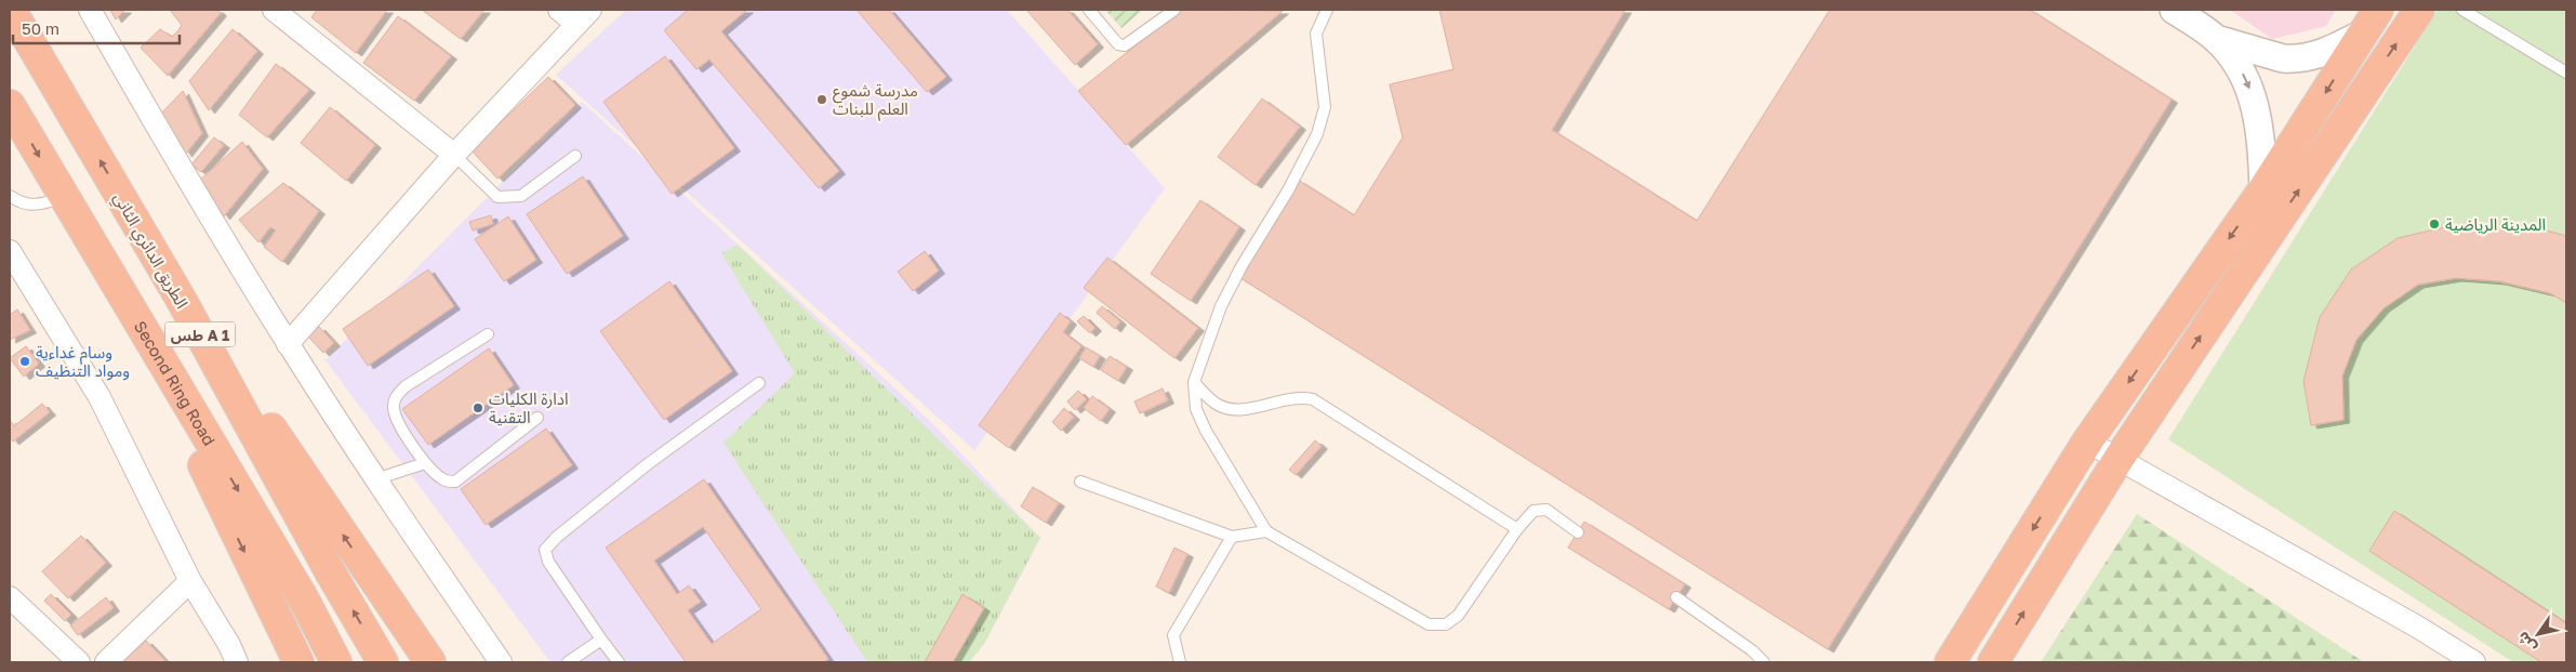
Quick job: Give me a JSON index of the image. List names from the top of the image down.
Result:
{
  "streets": {
    "highway": ["الطريق الدائري الثاني", "طس A 1", "Second Ring Road"]
  },
  "places": [
    "مدرسة شموع العلم للبنات",
    "المدينة الرياضية",
    "وسام غداءية ومواد التنظيف",
    "ادارة الكليات التقنية"
  ],
  "scale_bar": "50 m",
  "north": "bottom left"
}
